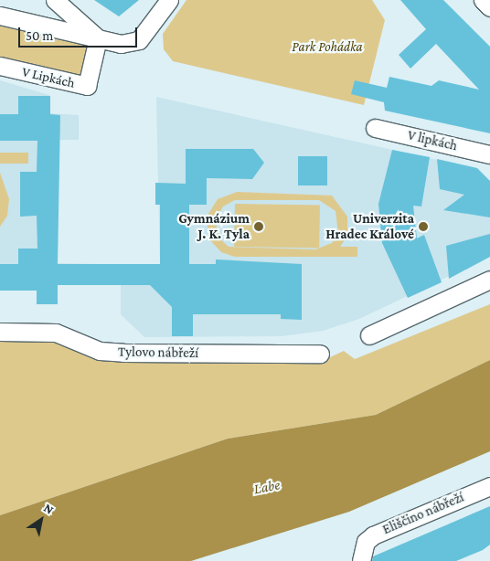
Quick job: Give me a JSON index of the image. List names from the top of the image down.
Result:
{
  "streets": {
    "street": [
      "V Lipkách",
      "V lipkách",
      "Tylovo nábřeží",
      "Eliščino nábřeží"
    ]
  },
  "water": ["Labe"],
  "parks": ["Park Pohádka"],
  "places": ["Gymnázium J. K. Tyla", "Univerzita Hradec Králové"],
  "scale_bar": "50 m",
  "north": "top right"
}
